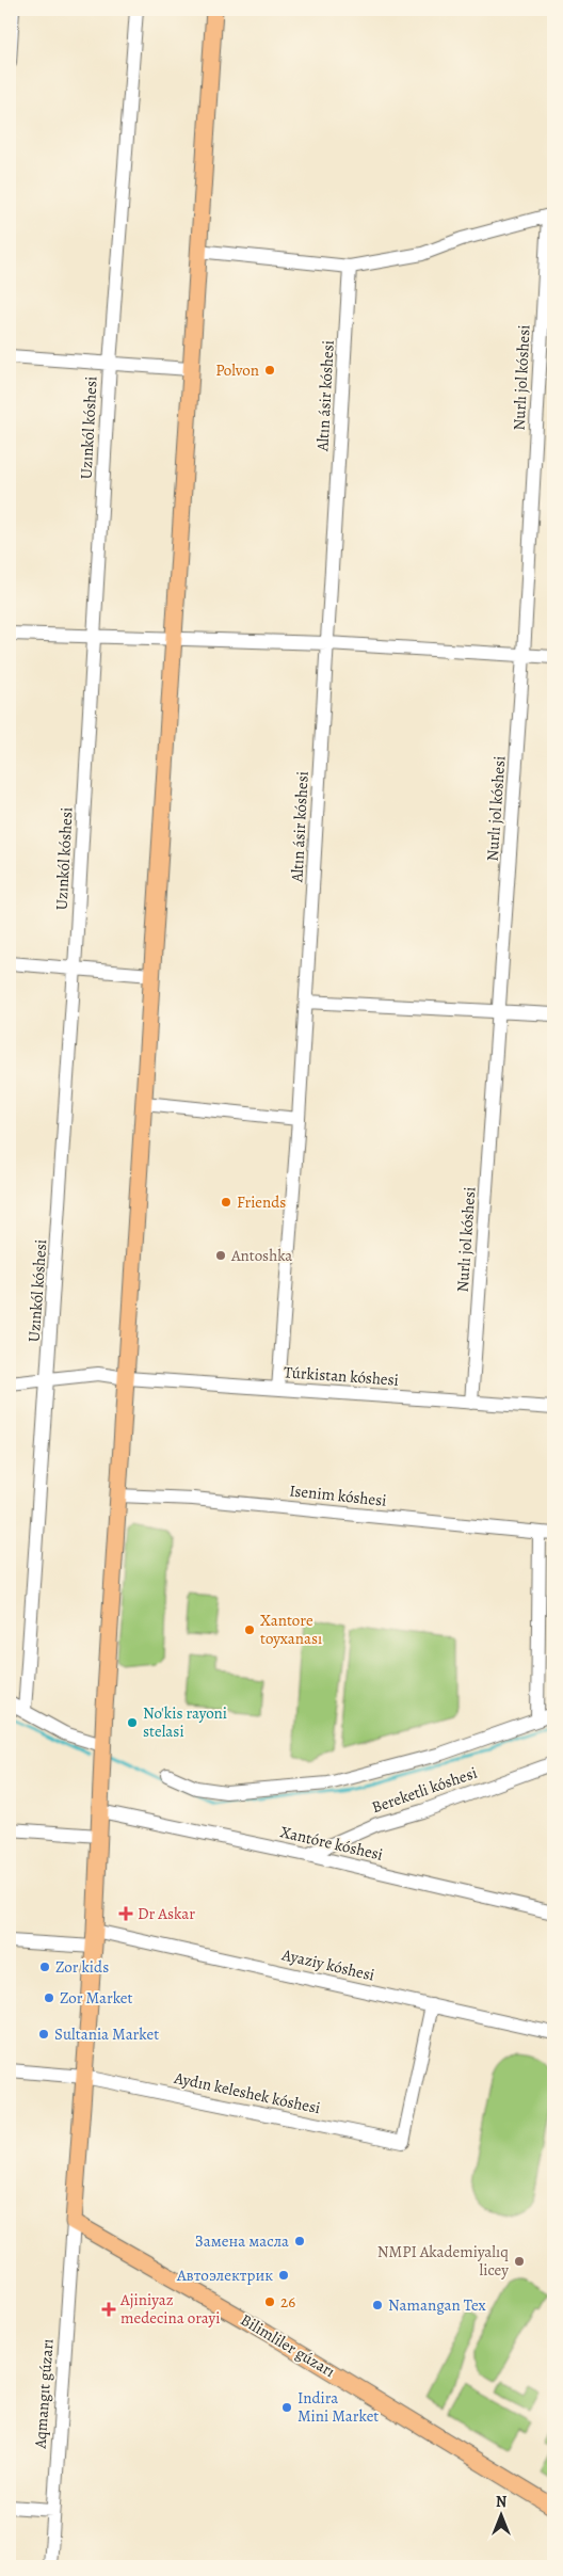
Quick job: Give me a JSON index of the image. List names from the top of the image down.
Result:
{
  "streets": {
    "main road": ["Bilimliler gúzarı"],
    "street": [
      "Nurlı jol kóshesi",
      "Altın ásir kóshesi",
      "Uzınkól kóshesi",
      "Túrkistan kóshesi",
      "Isenim kóshesi",
      "Bereketli kóshesi",
      "Xantóre kóshesi",
      "Ayaziy kóshesi",
      "Aydın keleshek kóshesi",
      "Aqmangıt gúzarı"
    ]
  },
  "crossings": [
    ["Nurlı jol kóshesi", "Túrkistan kóshesi"],
    ["Altın ásir kóshesi", "Túrkistan kóshesi"],
    ["Uzınkól kóshesi", "Túrkistan kóshesi"],
    ["Bereketli kóshesi", "Xantóre kóshesi"],
    ["Ayaziy kóshesi", "Aydın keleshek kóshesi"],
    ["Bilimliler gúzarı", "Aqmangıt gúzarı"]
  ],
  "places": {
    "other": [
      "Polvon",
      "Friends",
      "Antoshka",
      "Xantore toyxanası",
      "No'kis rayoni stelasi",
      "Zor kids",
      "Zor Market",
      "Sultania Market",
      "Замена масла",
      "NMPI Akademiyalıq licey",
      "Автоэлектрик",
      "26",
      "Namangan Tex",
      "Indira Mini Market"
    ],
    "health": ["Dr Askar", "Ajiniyaz medecina orayi"]
  },
  "north": "top"
}
